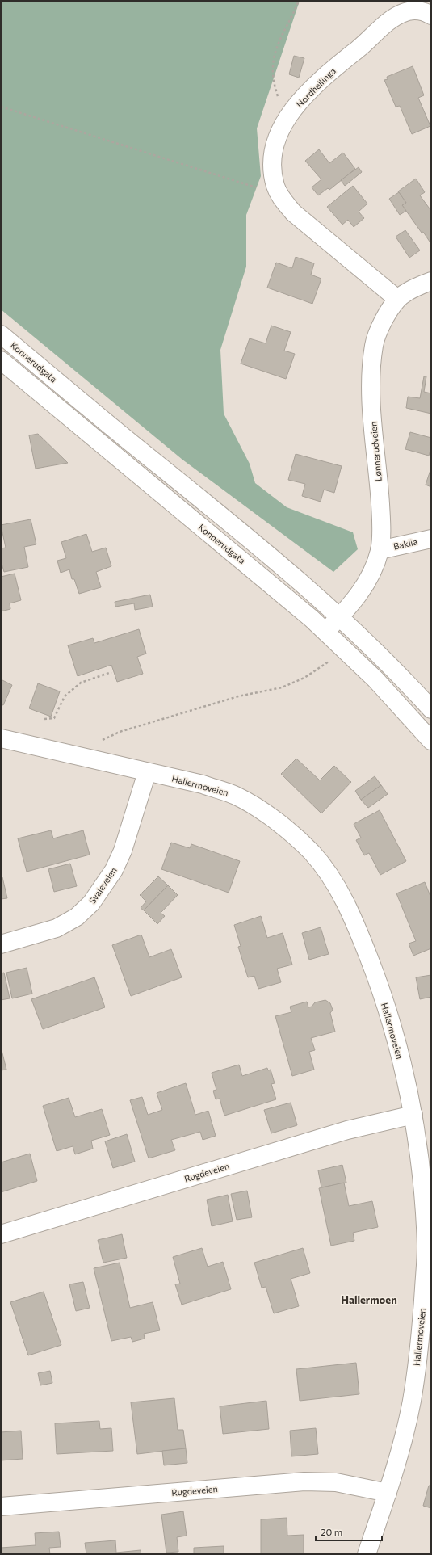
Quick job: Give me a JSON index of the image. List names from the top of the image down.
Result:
{
  "streets": {
    "street": [
      "Nordhellinga",
      "Konnerudgata",
      "Lønnerudveien",
      "Baklia",
      "Hallermoveien",
      "Svaleveien",
      "Rugdeveien"
    ]
  },
  "crossings": [
    ["Nordhellinga", "Lønnerudveien"],
    ["Konnerudgata", "Lønnerudveien"],
    ["Lønnerudveien", "Baklia"],
    ["Hallermoveien", "Svaleveien"],
    ["Hallermoveien", "Rugdeveien"]
  ],
  "districts": ["Hallermoen"],
  "scale_bar": "20 m"
}
